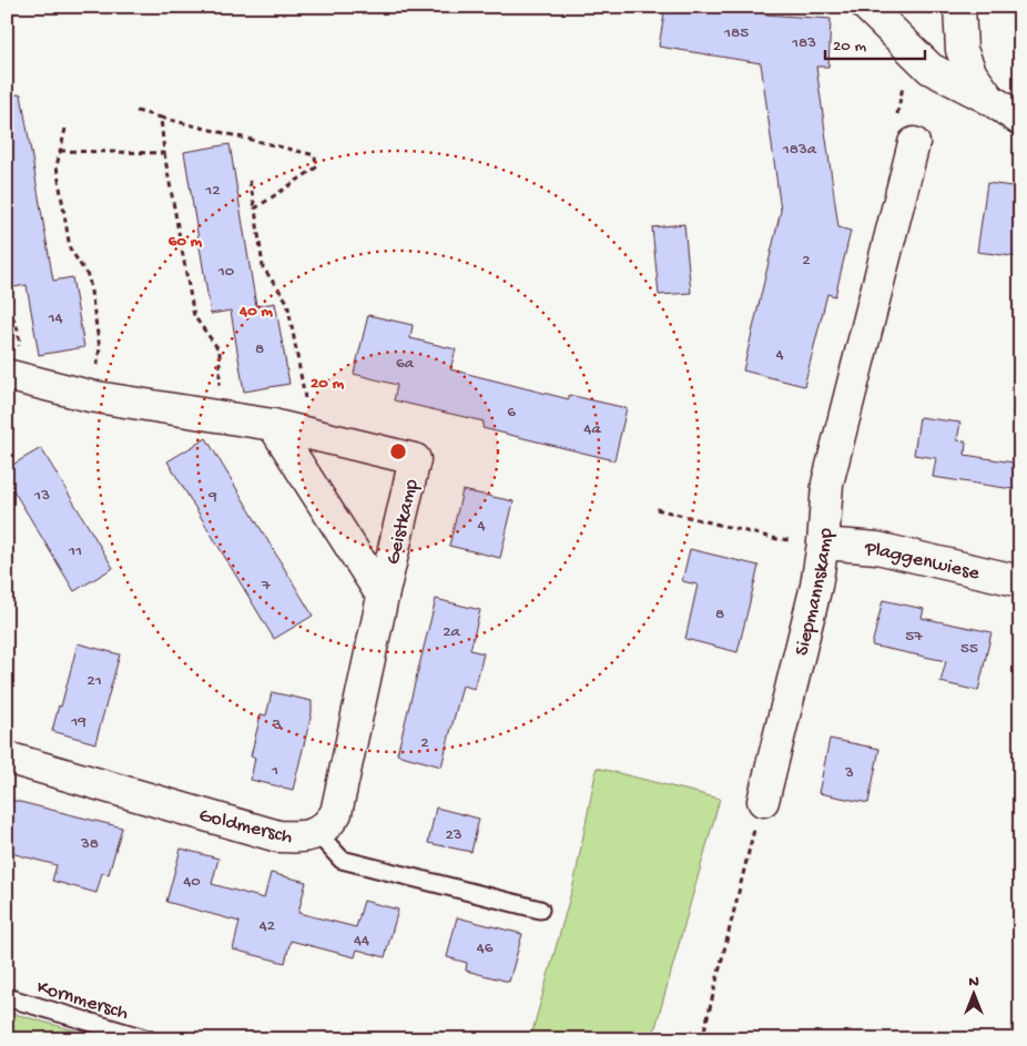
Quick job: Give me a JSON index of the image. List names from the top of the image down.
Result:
{
  "streets": {
    "street": [
      "Geistkamp",
      "Plaggenwiese",
      "Siepmannskamp",
      "Goldmersch"
    ],
    "lane": ["Kornmersch"]
  },
  "crossings": [
    ["Geistkamp", "Goldmersch"],
    ["Plaggenwiese", "Siepmannskamp"]
  ],
  "house_numbers": [
    "185",
    "183",
    "183a",
    "12",
    "2",
    "10",
    "14",
    "8",
    "4",
    "6a",
    "6",
    "4a",
    "13",
    "9",
    "4",
    "11",
    "7",
    "8",
    "2a",
    "57",
    "55",
    "21",
    "19",
    "3",
    "2",
    "1",
    "3",
    "23",
    "38",
    "40",
    "42",
    "44",
    "46"
  ],
  "scale_bar": "20 m",
  "north": "top",
  "rings": ["60 m", "40 m", "20 m"]
}
